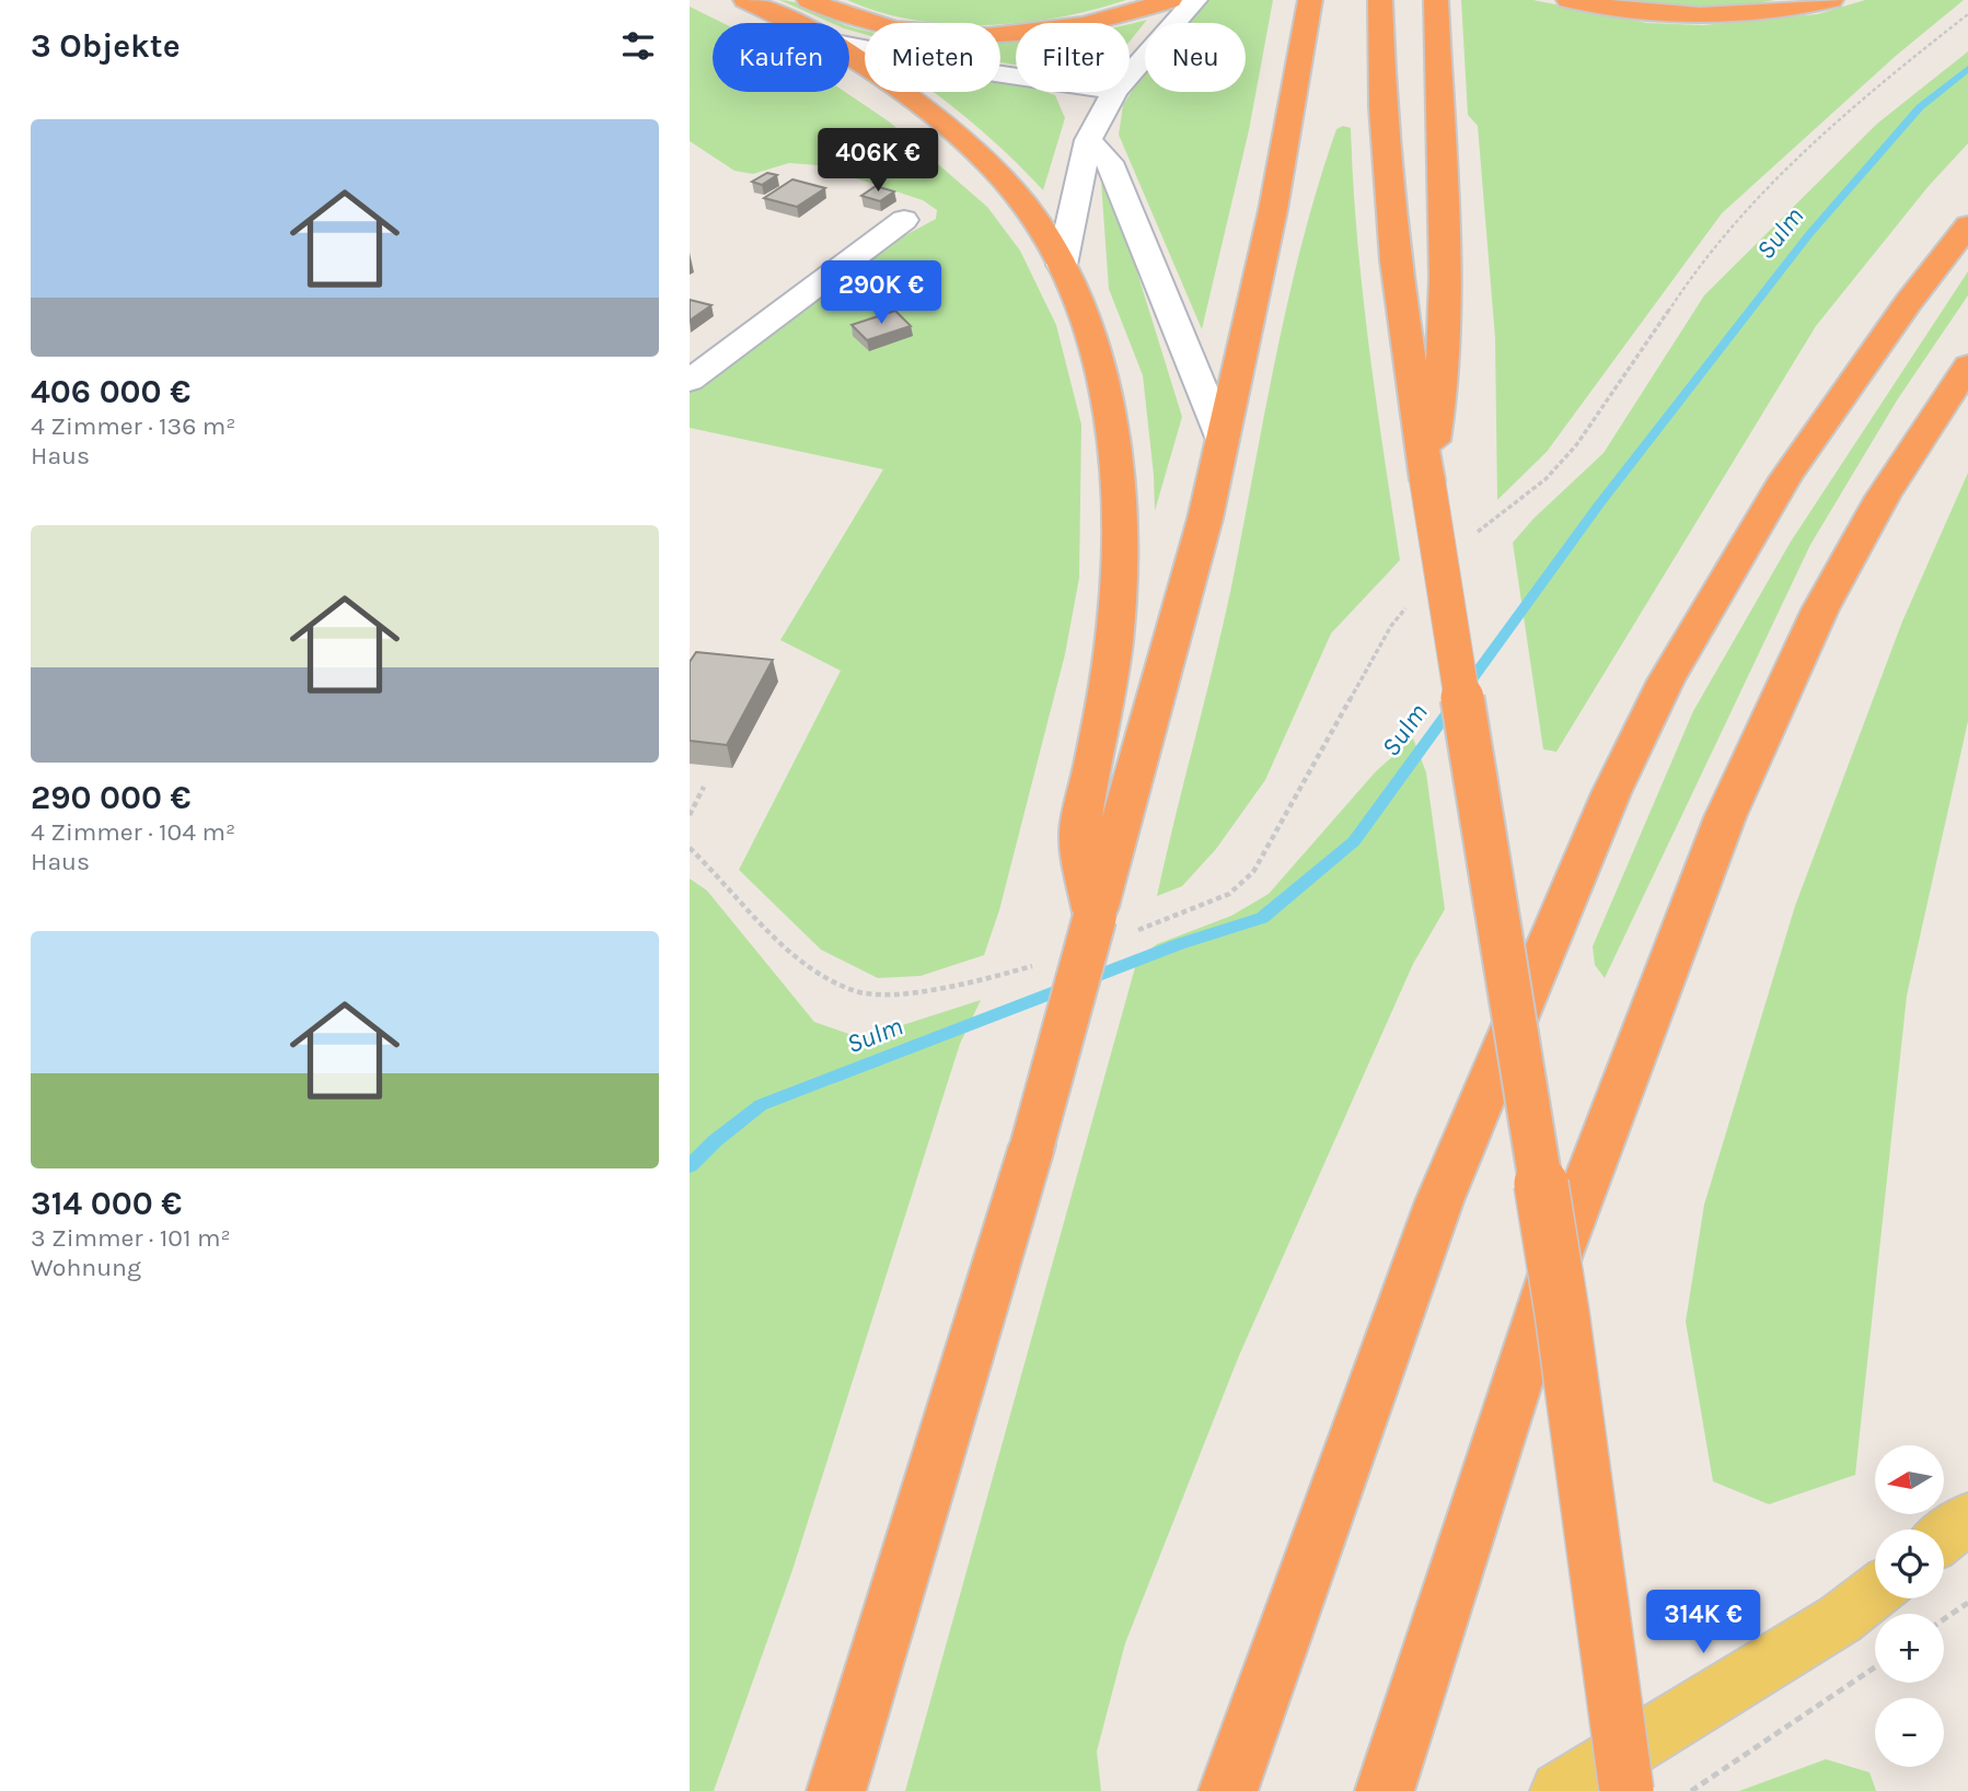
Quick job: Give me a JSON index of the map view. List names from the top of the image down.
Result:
{
  "water": ["Sulm"],
  "north": "left",
  "page": {
    "heading": "3 Objekte",
    "chip": [
      "Kaufen",
      "Mieten",
      "Filter",
      "Neu"
    ],
    "list": [
      {
        "name": "406 000 €",
        "note": "4 Zimmer · 136 m² · Haus"
      },
      {
        "name": "290 000 €",
        "note": "4 Zimmer · 104 m² · Haus"
      },
      {
        "name": "314 000 €",
        "note": "3 Zimmer · 101 m² · Wohnung"
      }
    ],
    "price": ["406K €", "290K €", "314K €"],
    "map_buttons": ["+", "−"]
  }
}
